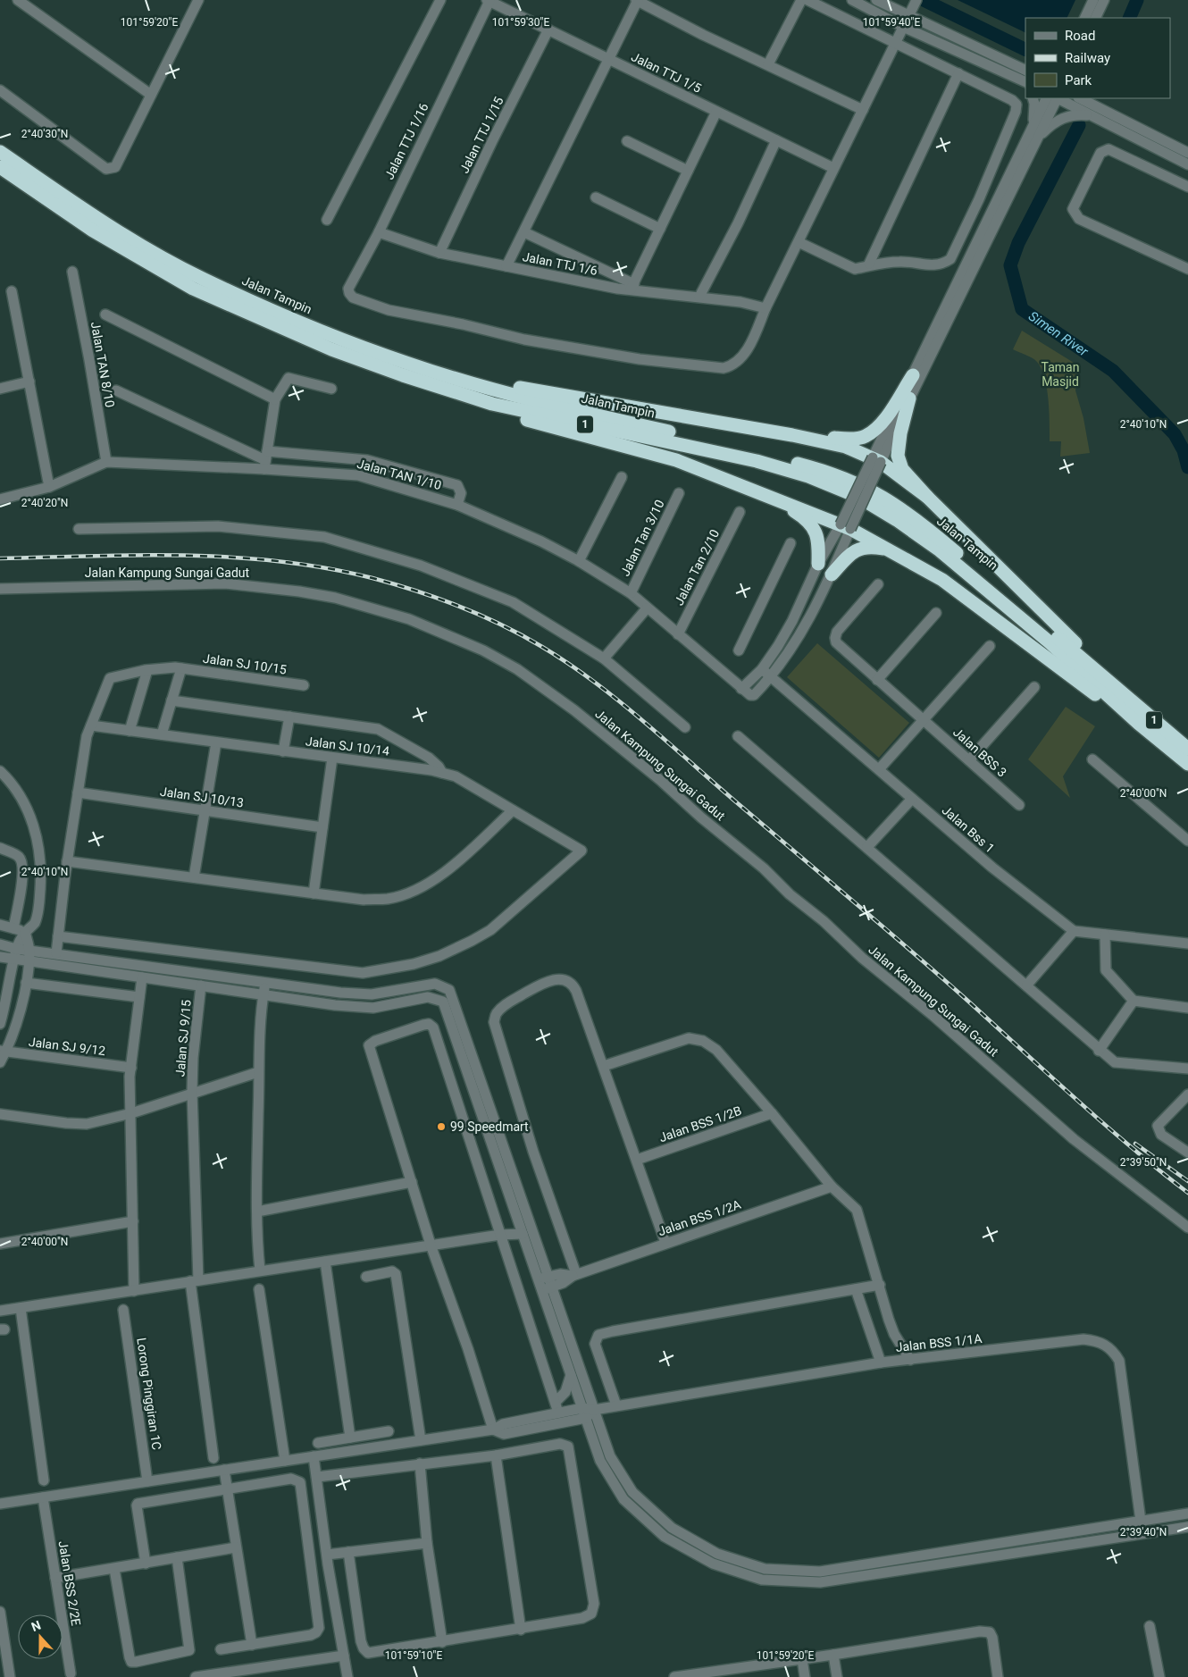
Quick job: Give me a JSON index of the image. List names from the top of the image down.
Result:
{
  "streets": {
    "highway": ["Jalan Tampin", "1"],
    "street": [
      "Jalan TTJ 1/5",
      "Jalan TTJ 1/15",
      "Jalan TTJ 1/16",
      "Jalan TTJ 1/6",
      "Jalan TAN 8/10",
      "Jalan TAN 1/10",
      "Jalan Tan 3/10",
      "Jalan Tan 2/10",
      "Jalan Kampung Sungai Gadut",
      "Jalan SJ 10/15",
      "Jalan SJ 10/14",
      "Jalan BSS 3",
      "Jalan SJ 10/13",
      "Jalan Bss 1",
      "Jalan SJ 9/15",
      "Jalan SJ 9/12",
      "Jalan BSS 1/2B",
      "Jalan BSS 1/2A",
      "Jalan BSS 1/1A",
      "Lorong Pinggiran 1C",
      "Jalan BSS 2/2E"
    ]
  },
  "crossings": [
    ["Jalan TTJ 1/5", "Jalan TTJ 1/15"],
    ["Jalan TTJ 1/5", "Jalan TTJ 1/16"],
    ["Jalan TTJ 1/15", "Jalan TTJ 1/6"],
    ["Jalan TTJ 1/16", "Jalan TTJ 1/6"],
    ["Jalan Tampin", "1"],
    ["Jalan TAN 8/10", "Jalan TAN 1/10"],
    ["Jalan TAN 1/10", "Jalan Tan 3/10"],
    ["Jalan TAN 1/10", "Jalan Tan 2/10"],
    ["Jalan SJ 10/15", "Jalan SJ 10/14"]
  ],
  "water": ["Simen River"],
  "parks": ["Taman Masjid"],
  "places": ["99 Speedmart"],
  "legend": ["Road", "Railway", "Park"],
  "north": "top",
  "coordinates": [
    "101°59'20\"E",
    "101°59'30\"E",
    "101°59'40\"E",
    "2°40'30\"N",
    "2°40'10\"N",
    "2°40'20\"N",
    "2°40'00\"N",
    "2°39'50\"N",
    "2°39'40\"N",
    "101°59'10\"E"
  ]
}
